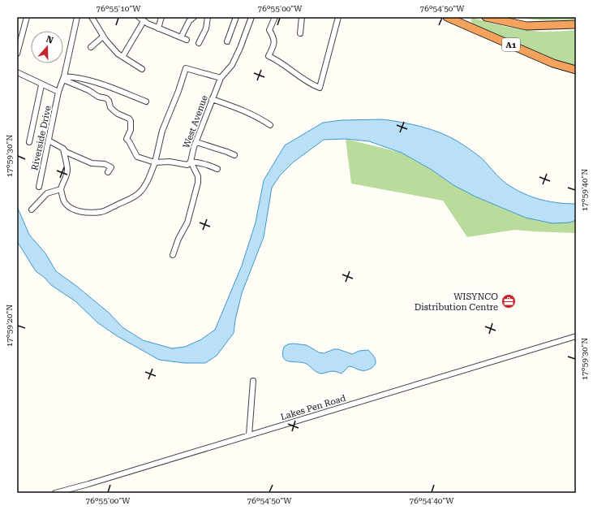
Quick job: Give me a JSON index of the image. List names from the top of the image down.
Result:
{
  "streets": {
    "highway": ["A1"],
    "street": ["West Avenue", "Riverside Drive", "Lakes Pen Road"]
  },
  "places": {
    "office": ["WISYNCO Distribution Centre"]
  },
  "north": "top",
  "coordinates": [
    "76°55'10\"W",
    "76°55'00\"W",
    "76°54'50\"W",
    "17°59'30\"N",
    "17°59'40\"N",
    "17°59'20\"N",
    "76°54'40\"W"
  ]
}
